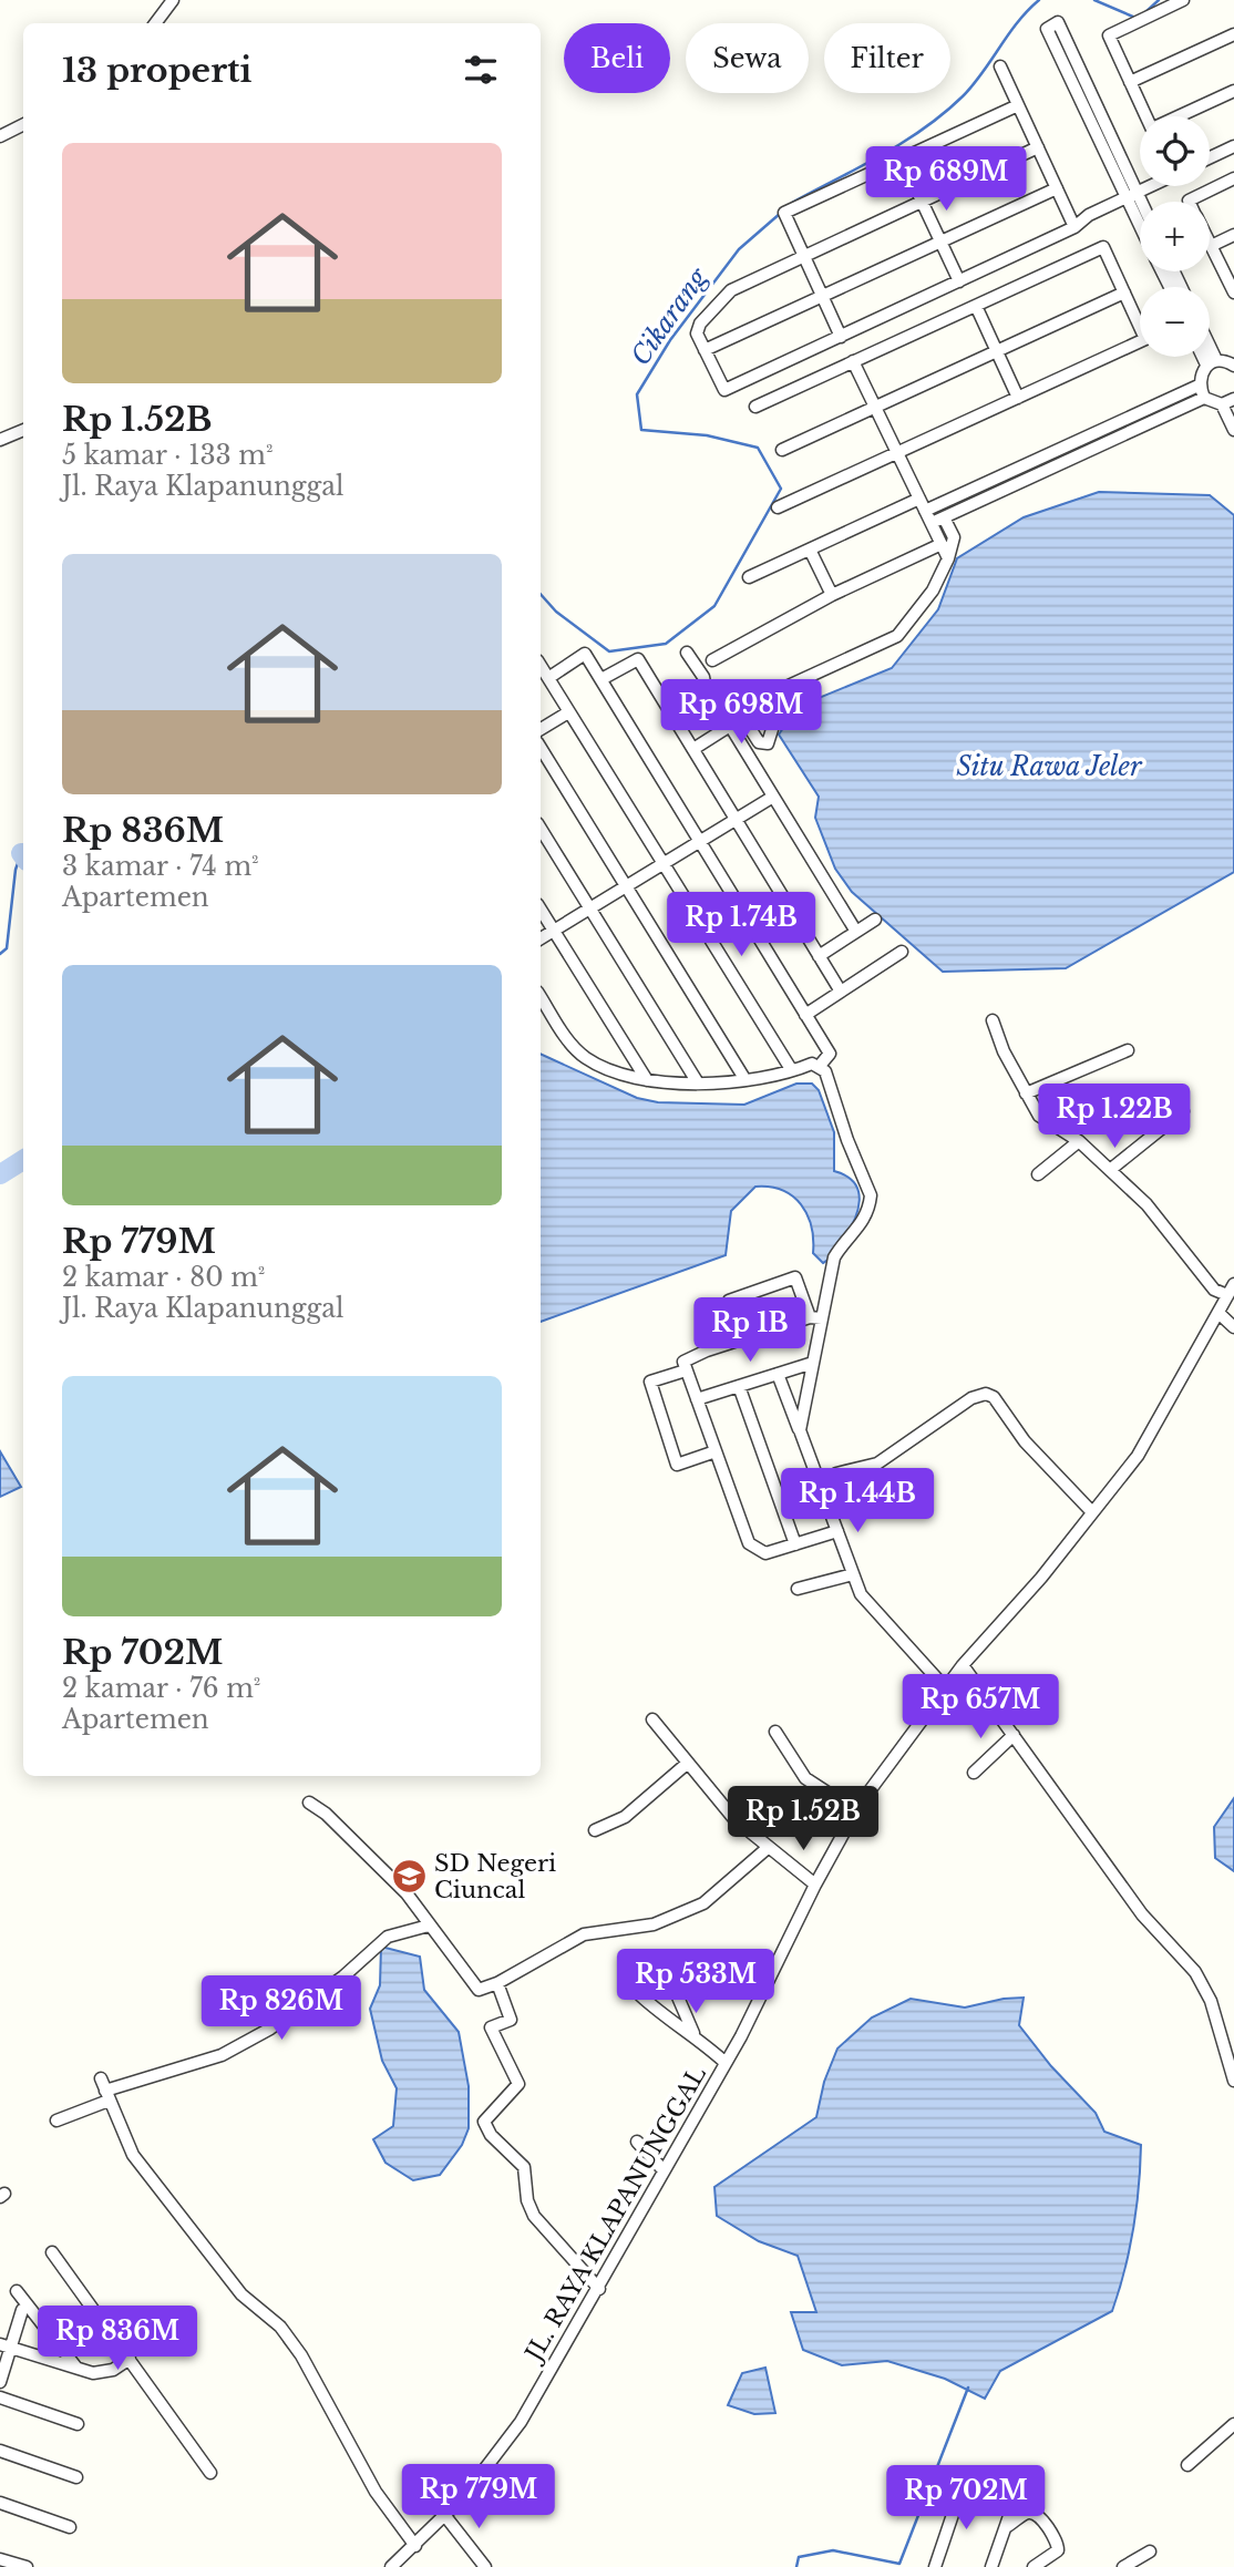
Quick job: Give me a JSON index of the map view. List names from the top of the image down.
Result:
{
  "streets": {
    "street": ["JL. RAYA KLAPANUNGGAL"]
  },
  "water": ["Cikarang", "Situ Rawa Jeler"],
  "places": {
    "school or university": ["SD Negeri Ciuncal"]
  },
  "page": {
    "chip": ["Beli", "Sewa", "Filter"],
    "heading": "13 properti",
    "map_buttons": ["+", "−"],
    "list": [
      {
        "name": "Rp 1.52B",
        "note": "5 kamar · 133 m² · Jl. Raya Klapanunggal"
      },
      {
        "name": "Rp 836M",
        "note": "3 kamar · 74 m² · Apartemen"
      },
      {
        "name": "Rp 779M",
        "note": "2 kamar · 80 m² · Jl. Raya Klapanunggal"
      },
      {
        "name": "Rp 702M",
        "note": "2 kamar · 76 m² · Apartemen"
      }
    ],
    "price": [
      "Rp 689M",
      "Rp 698M",
      "Rp 1.74B",
      "Rp 1.22B",
      "Rp 1B",
      "Rp 1.44B",
      "Rp 657M",
      "Rp 1.52B",
      "Rp 533M",
      "Rp 826M",
      "Rp 836M",
      "Rp 779M",
      "Rp 702M"
    ]
  }
}
